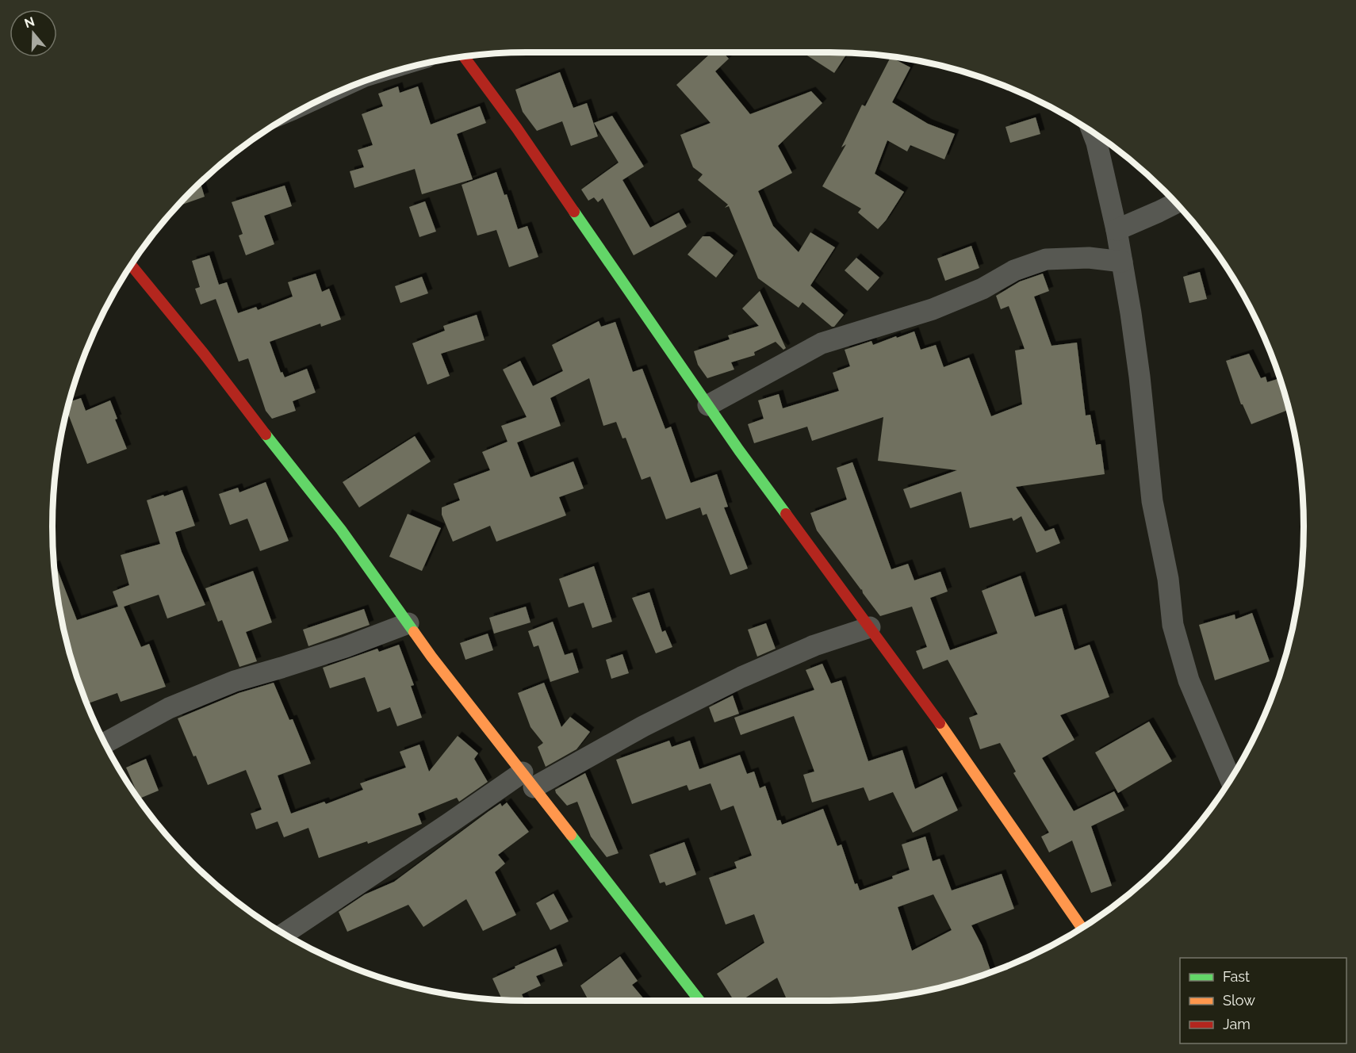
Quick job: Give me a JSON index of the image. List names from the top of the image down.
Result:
{
  "legend": ["Fast", "Slow", "Jam"],
  "north": "top"
}
